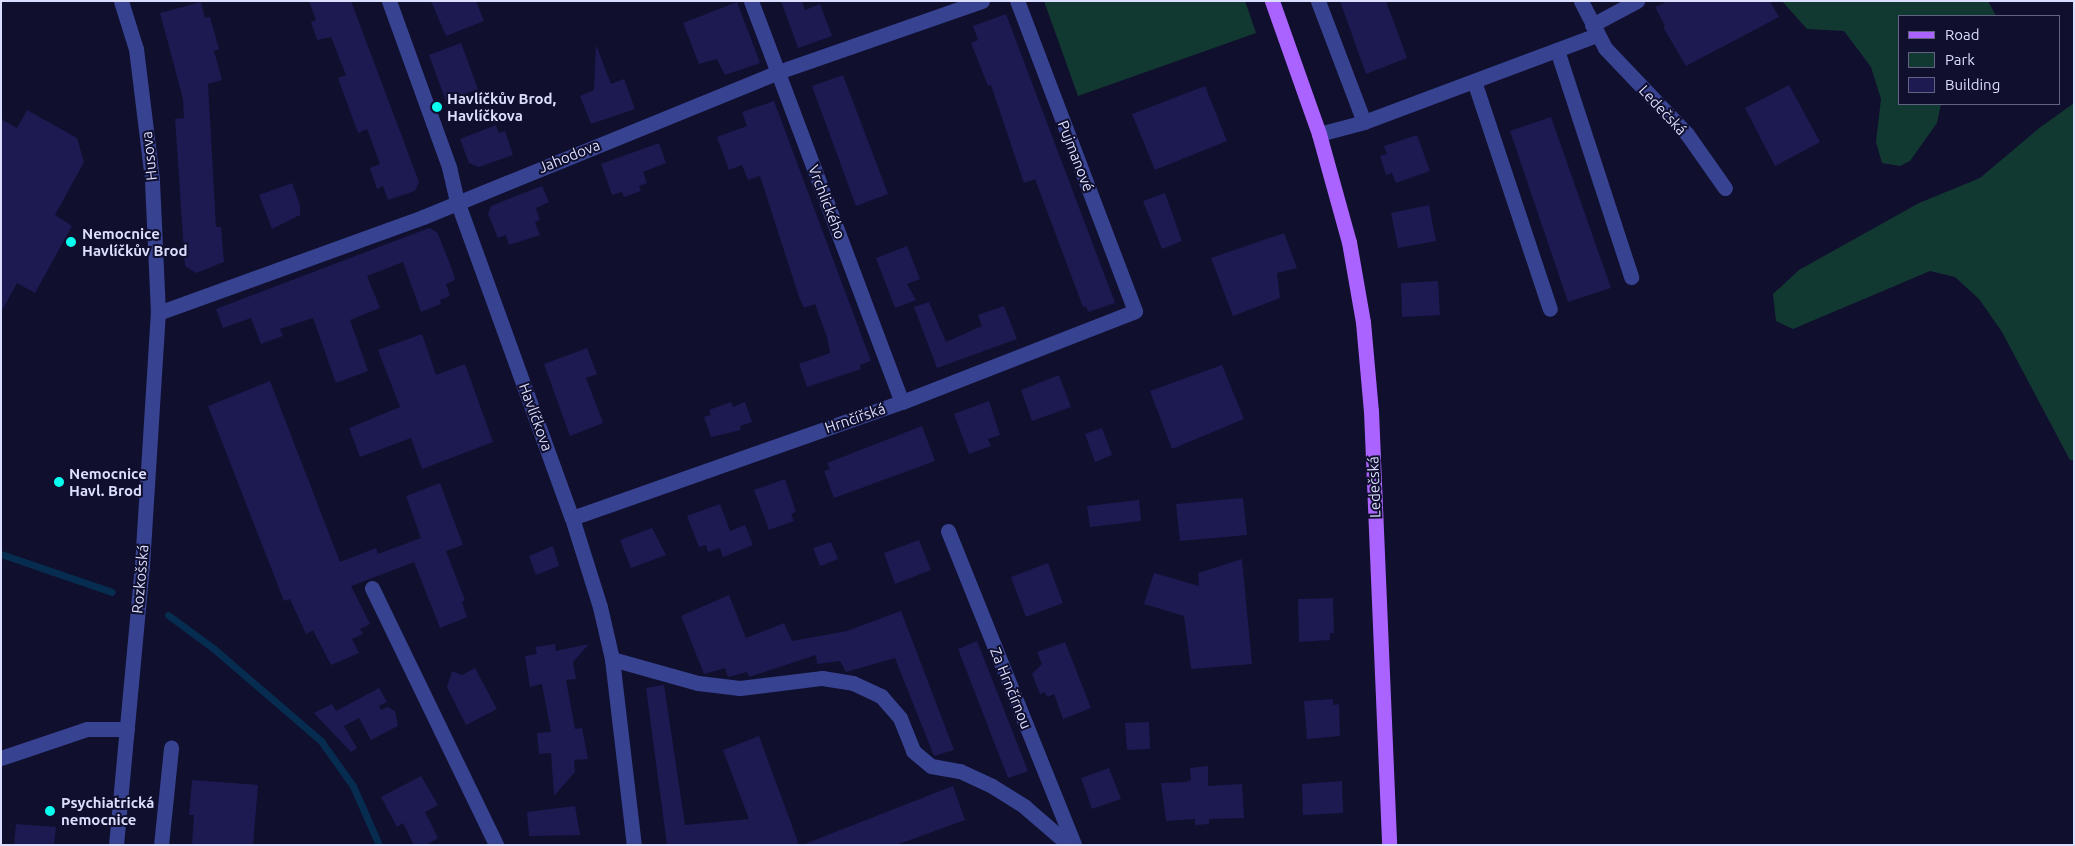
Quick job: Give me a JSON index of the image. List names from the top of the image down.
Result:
{
  "streets": {
    "main road": ["Ledečská"],
    "street": [
      "Husova",
      "Jahodova",
      "Pujmanové",
      "Vrchlického",
      "Havlíčkova",
      "Hrnčířská",
      "Rozkošská",
      "Za Hrnčírnou"
    ]
  },
  "crossings": [
    ["Husova", "Jahodova"],
    ["Husova", "Rozkošská"],
    ["Jahodova", "Vrchlického"],
    ["Jahodova", "Havlíčkova"],
    ["Jahodova", "Rozkošská"],
    ["Pujmanové", "Hrnčířská"],
    ["Vrchlického", "Hrnčířská"],
    ["Havlíčkova", "Hrnčířská"]
  ],
  "places": [
    "Havlíčkův Brod, Havlíčkova",
    "Nemocnice Havlíčkův Brod",
    "Nemocnice Havl. Brod",
    "Psychiatrická nemocnice"
  ],
  "legend": ["Road", "Park", "Building"]
}
